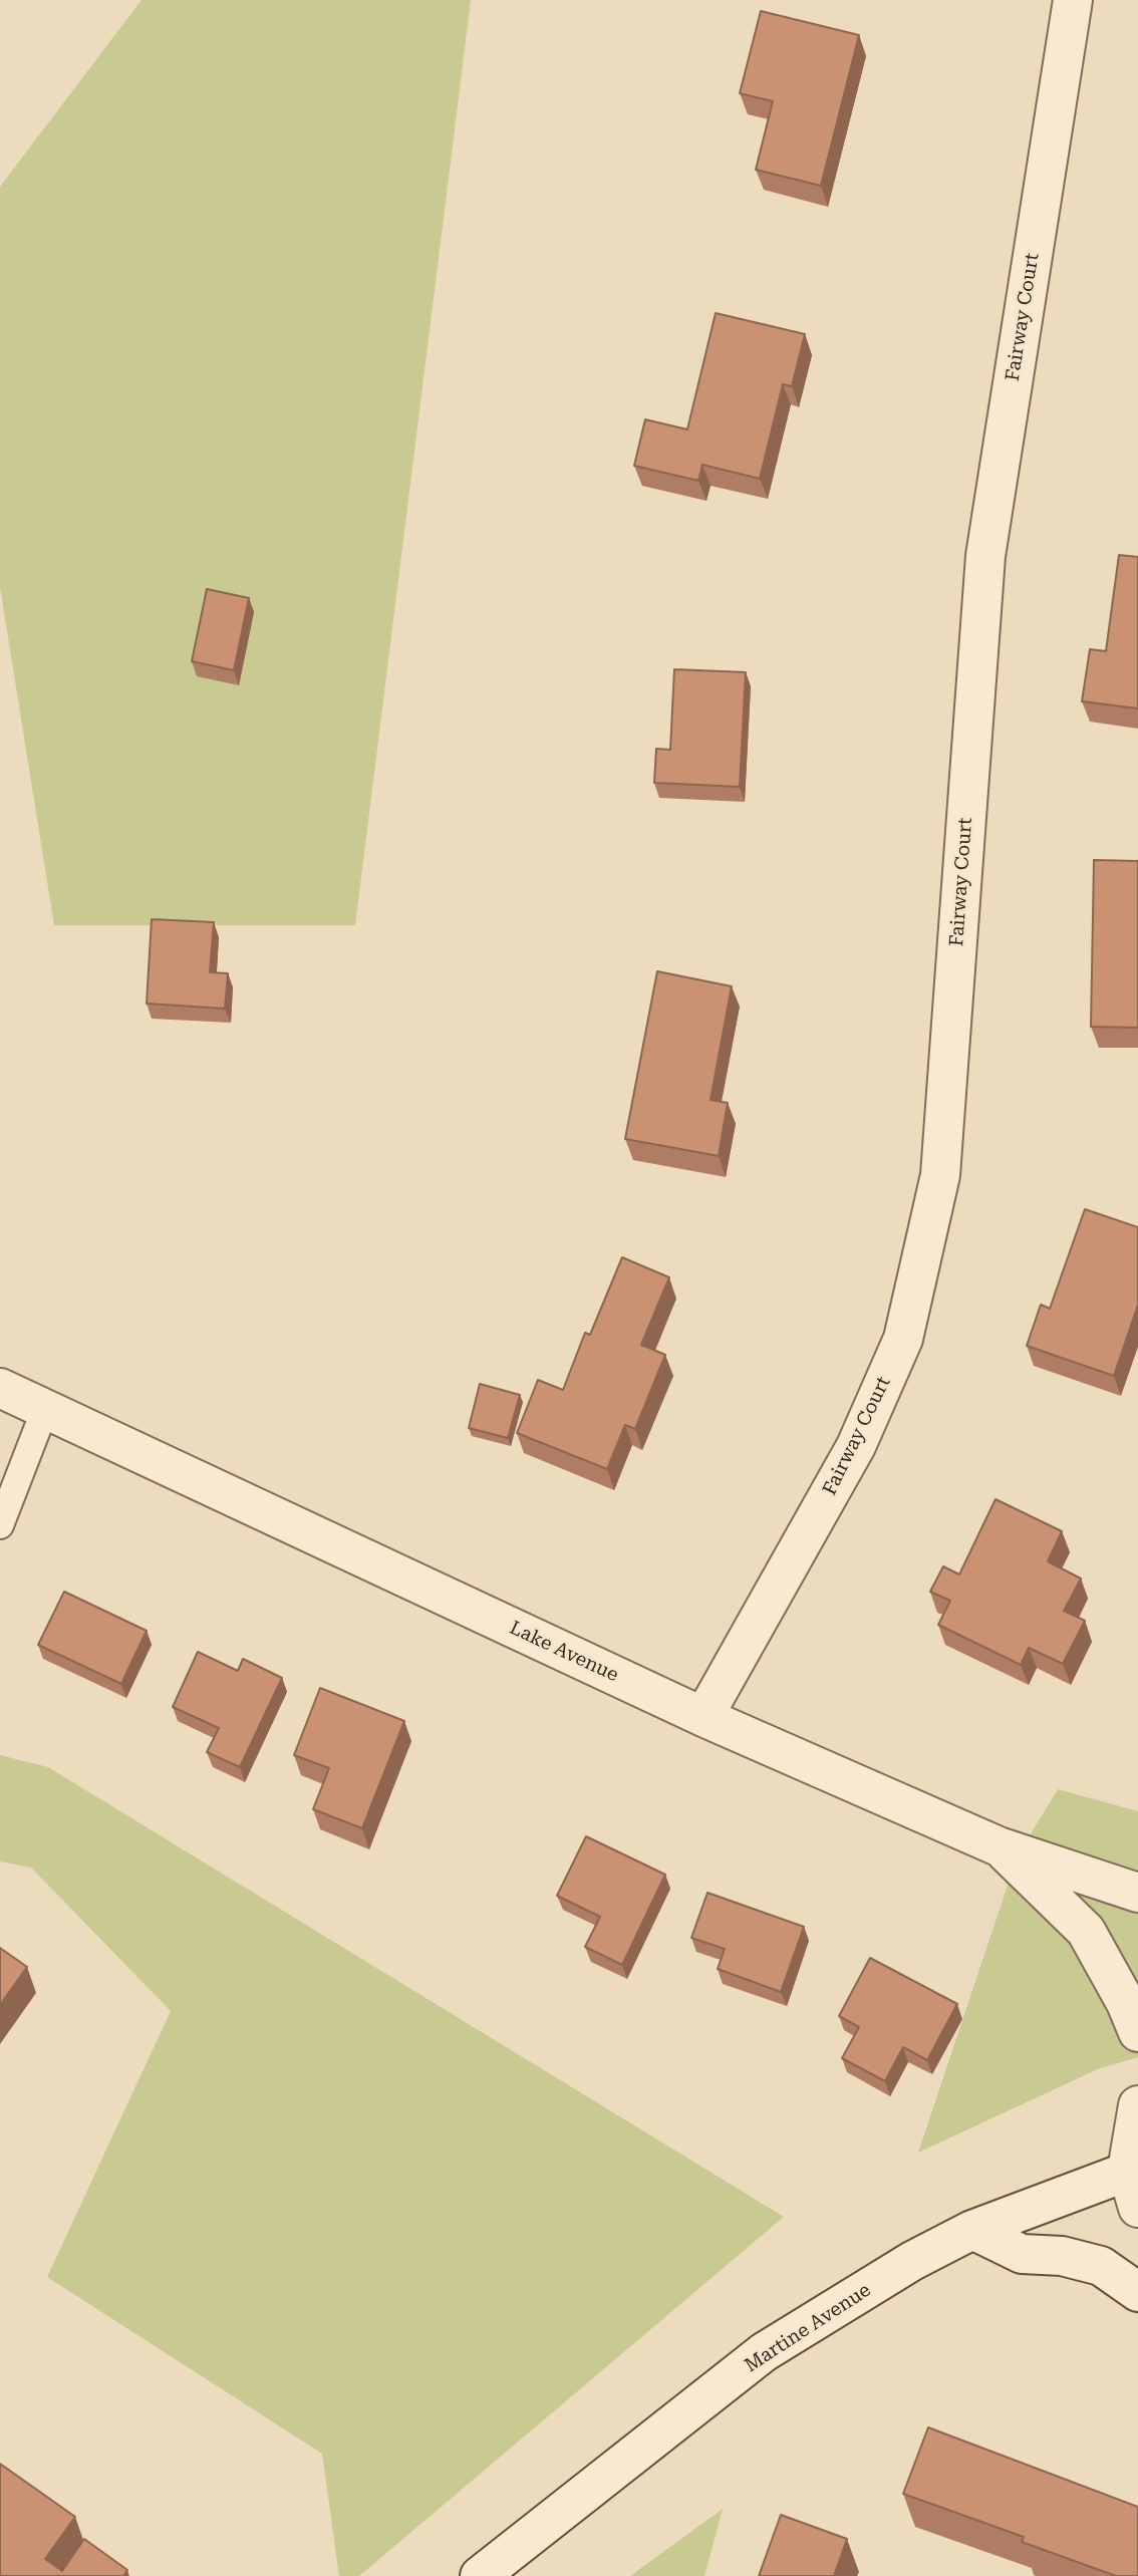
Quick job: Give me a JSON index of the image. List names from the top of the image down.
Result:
{
  "streets": {
    "street": ["Fairway Court", "Lake Avenue", "Martine Avenue"]
  },
  "crossings": [
    ["Fairway Court", "Lake Avenue"]
  ]
}
